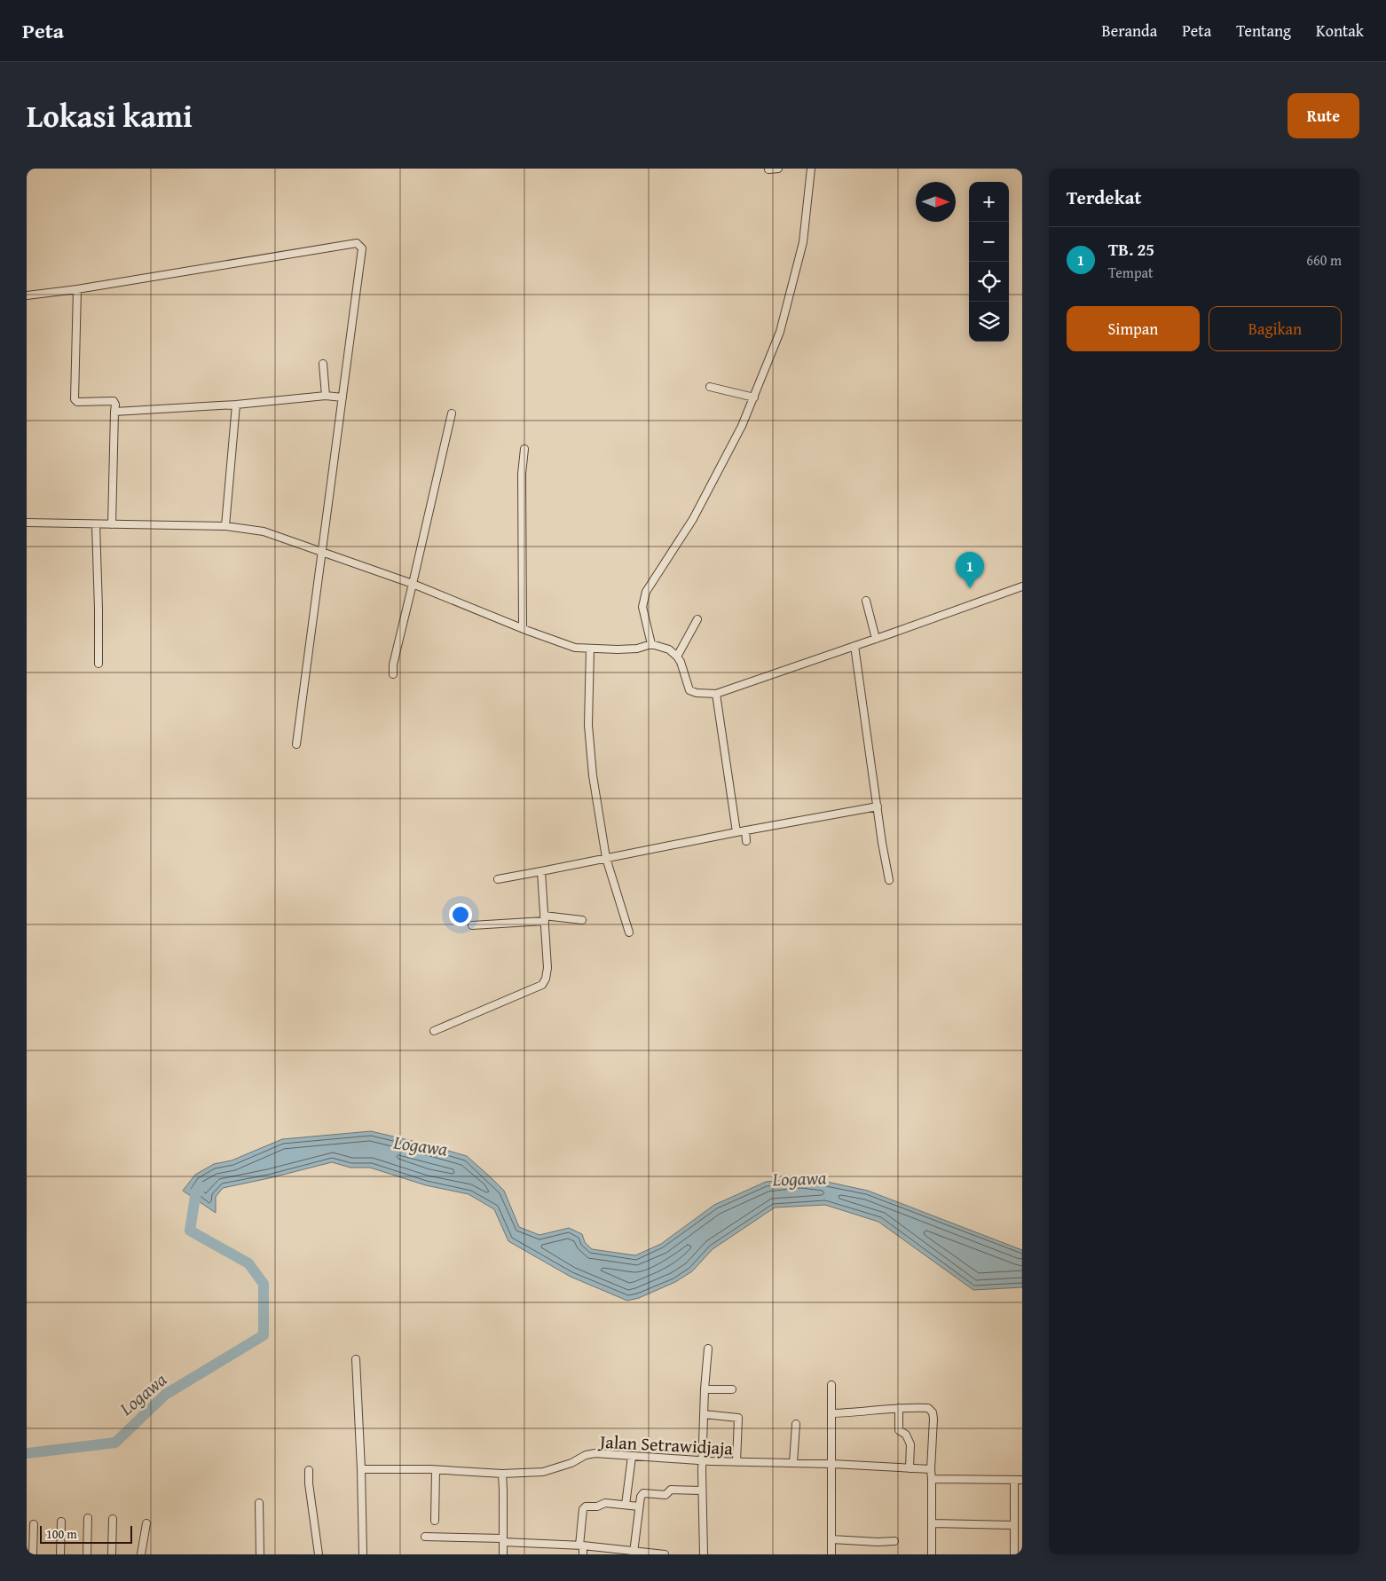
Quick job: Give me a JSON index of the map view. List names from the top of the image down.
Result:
{
  "streets": {
    "street": ["Jalan Setrawidjaja"]
  },
  "water": ["Logawa"],
  "scale_bar": "100 m",
  "north": "right",
  "page": {
    "header": "Peta",
    "nav": [
      "Beranda",
      "Peta",
      "Tentang",
      "Kontak"
    ],
    "title": "Lokasi kami",
    "buttons": [
      "Rute",
      ["Simpan", "Bagikan"]
    ],
    "heading": "Terdekat",
    "map_buttons": ["+", "−"],
    "list": [
      {
        "mark": "1",
        "name": "TB. 25",
        "note": "Tempat",
        "value": "660 m"
      }
    ],
    "pins": "1",
    "scale": "100 m"
  }
}
